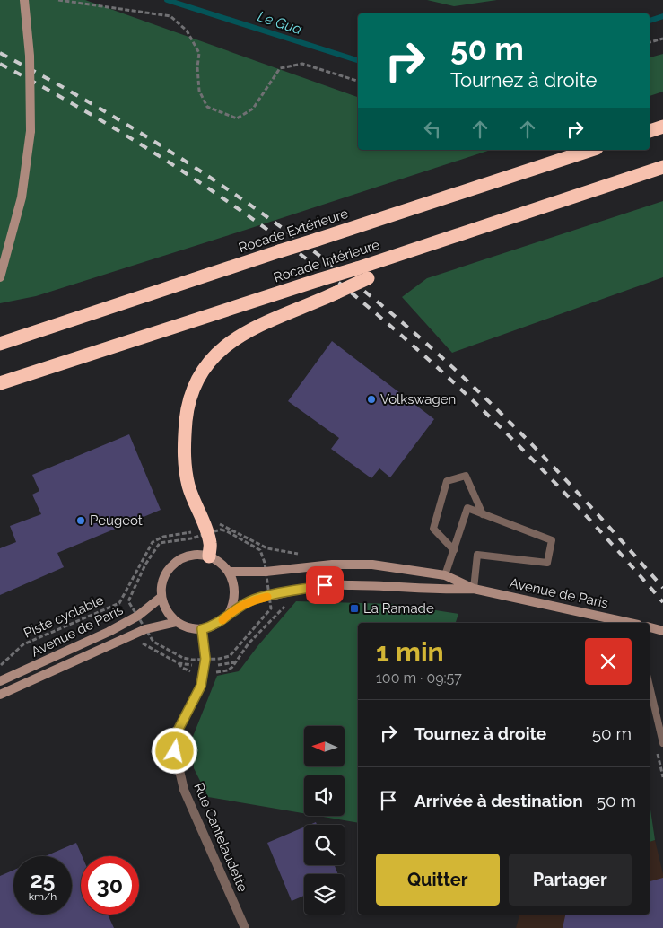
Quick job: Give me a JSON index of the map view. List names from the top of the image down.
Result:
{
  "streets": {
    "highway": ["Rocade Extérieure", "Rocade Intérieure"],
    "main road": ["Avenue de Paris"],
    "street": ["Rue Cantelaudette"],
    "path": ["Piste cyclable"]
  },
  "crossings": [
    ["Avenue de Paris", "Rue Cantelaudette"]
  ],
  "water": ["Le Gua"],
  "places": {
    "other": ["Volkswagen", "Peugeot"],
    "transit": ["La Ramade"]
  },
  "north": "left",
  "page": {
    "turn": ["50 m", "Tournez à droite"],
    "heading": ["1 min", "100 m · 09:57"],
    "list": [
      {
        "name": "Tournez à droite",
        "value": "50 m"
      },
      {
        "name": "Arrivée à destination",
        "value": "50 m"
      }
    ],
    "buttons": ["Quitter", "Partager"],
    "speed": "25 km/h",
    "limit": "30"
  }
}
